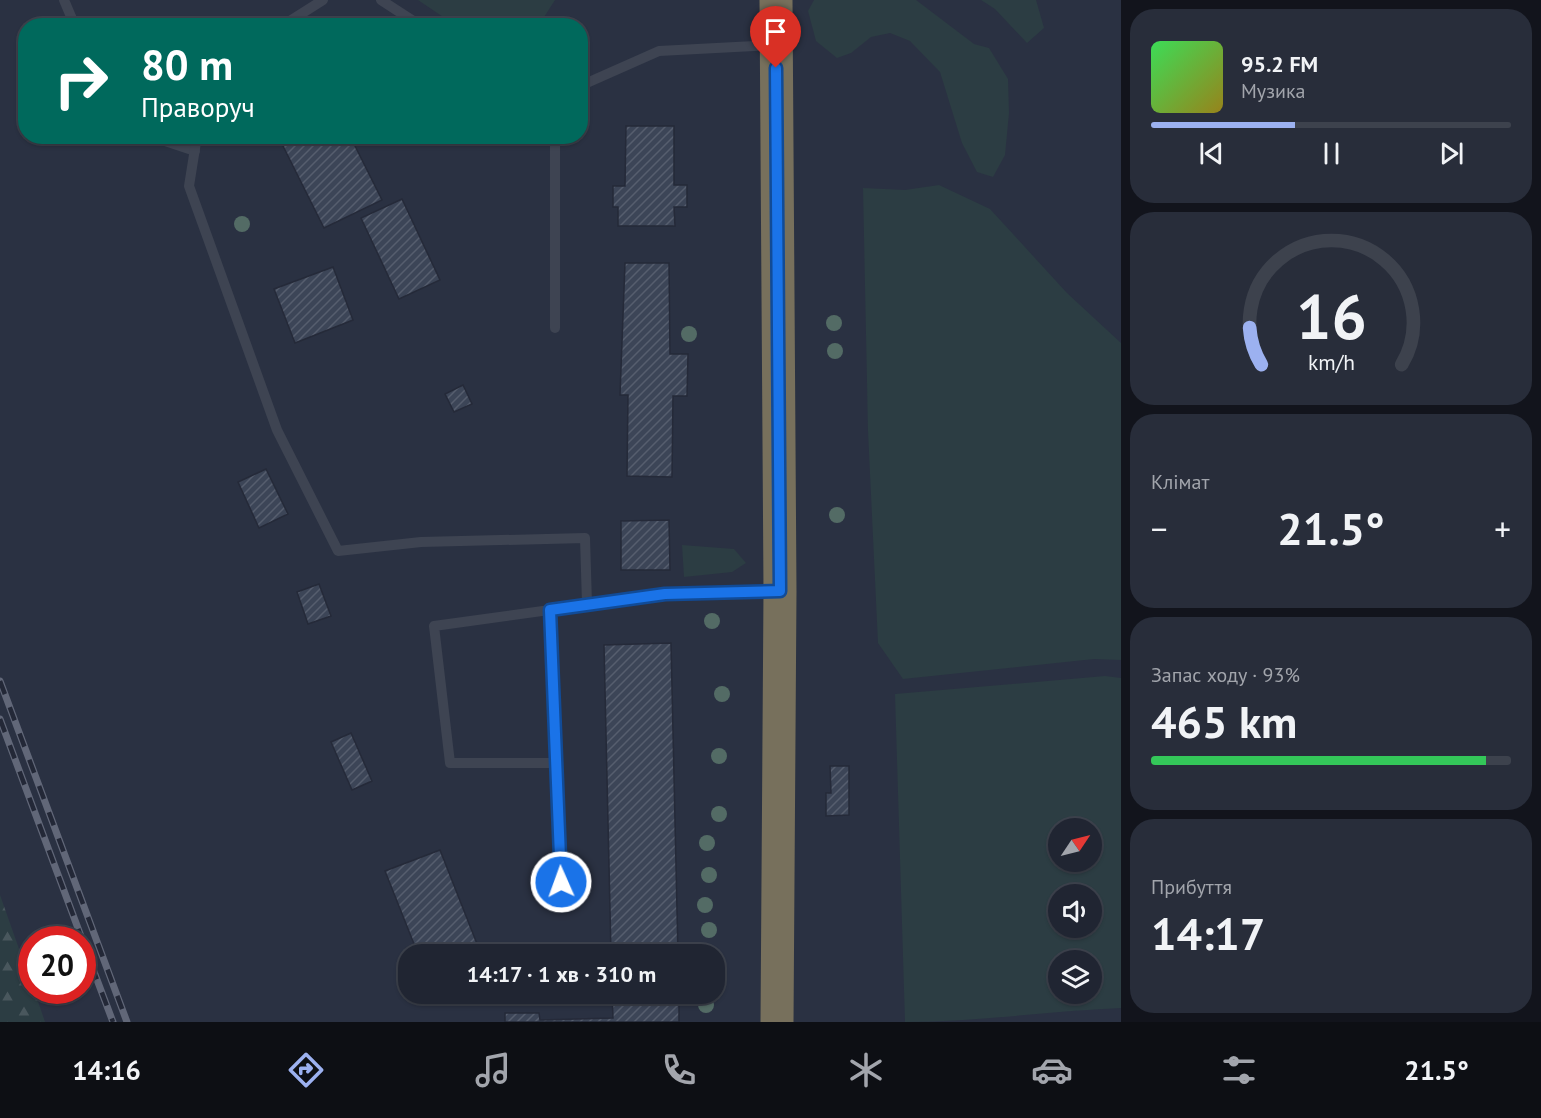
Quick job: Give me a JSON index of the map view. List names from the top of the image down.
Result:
{
  "north": "top right",
  "page": {
    "turn": ["80 m", "Праворуч"],
    "song": ["95.2 FM", "Музика"],
    "tile": [
      "Клімат",
      ["Запас ходу · 93%", "465 km"],
      ["Прибуття", "14:17"]
    ],
    "heat": ["−", "21.5°", "+"],
    "limit": "20",
    "trip": "14:17 · 1 хв · 310 m",
    "tabs": ["14:16", "21.5°"],
    "gauge": ["16", "km/h"]
  }
}
